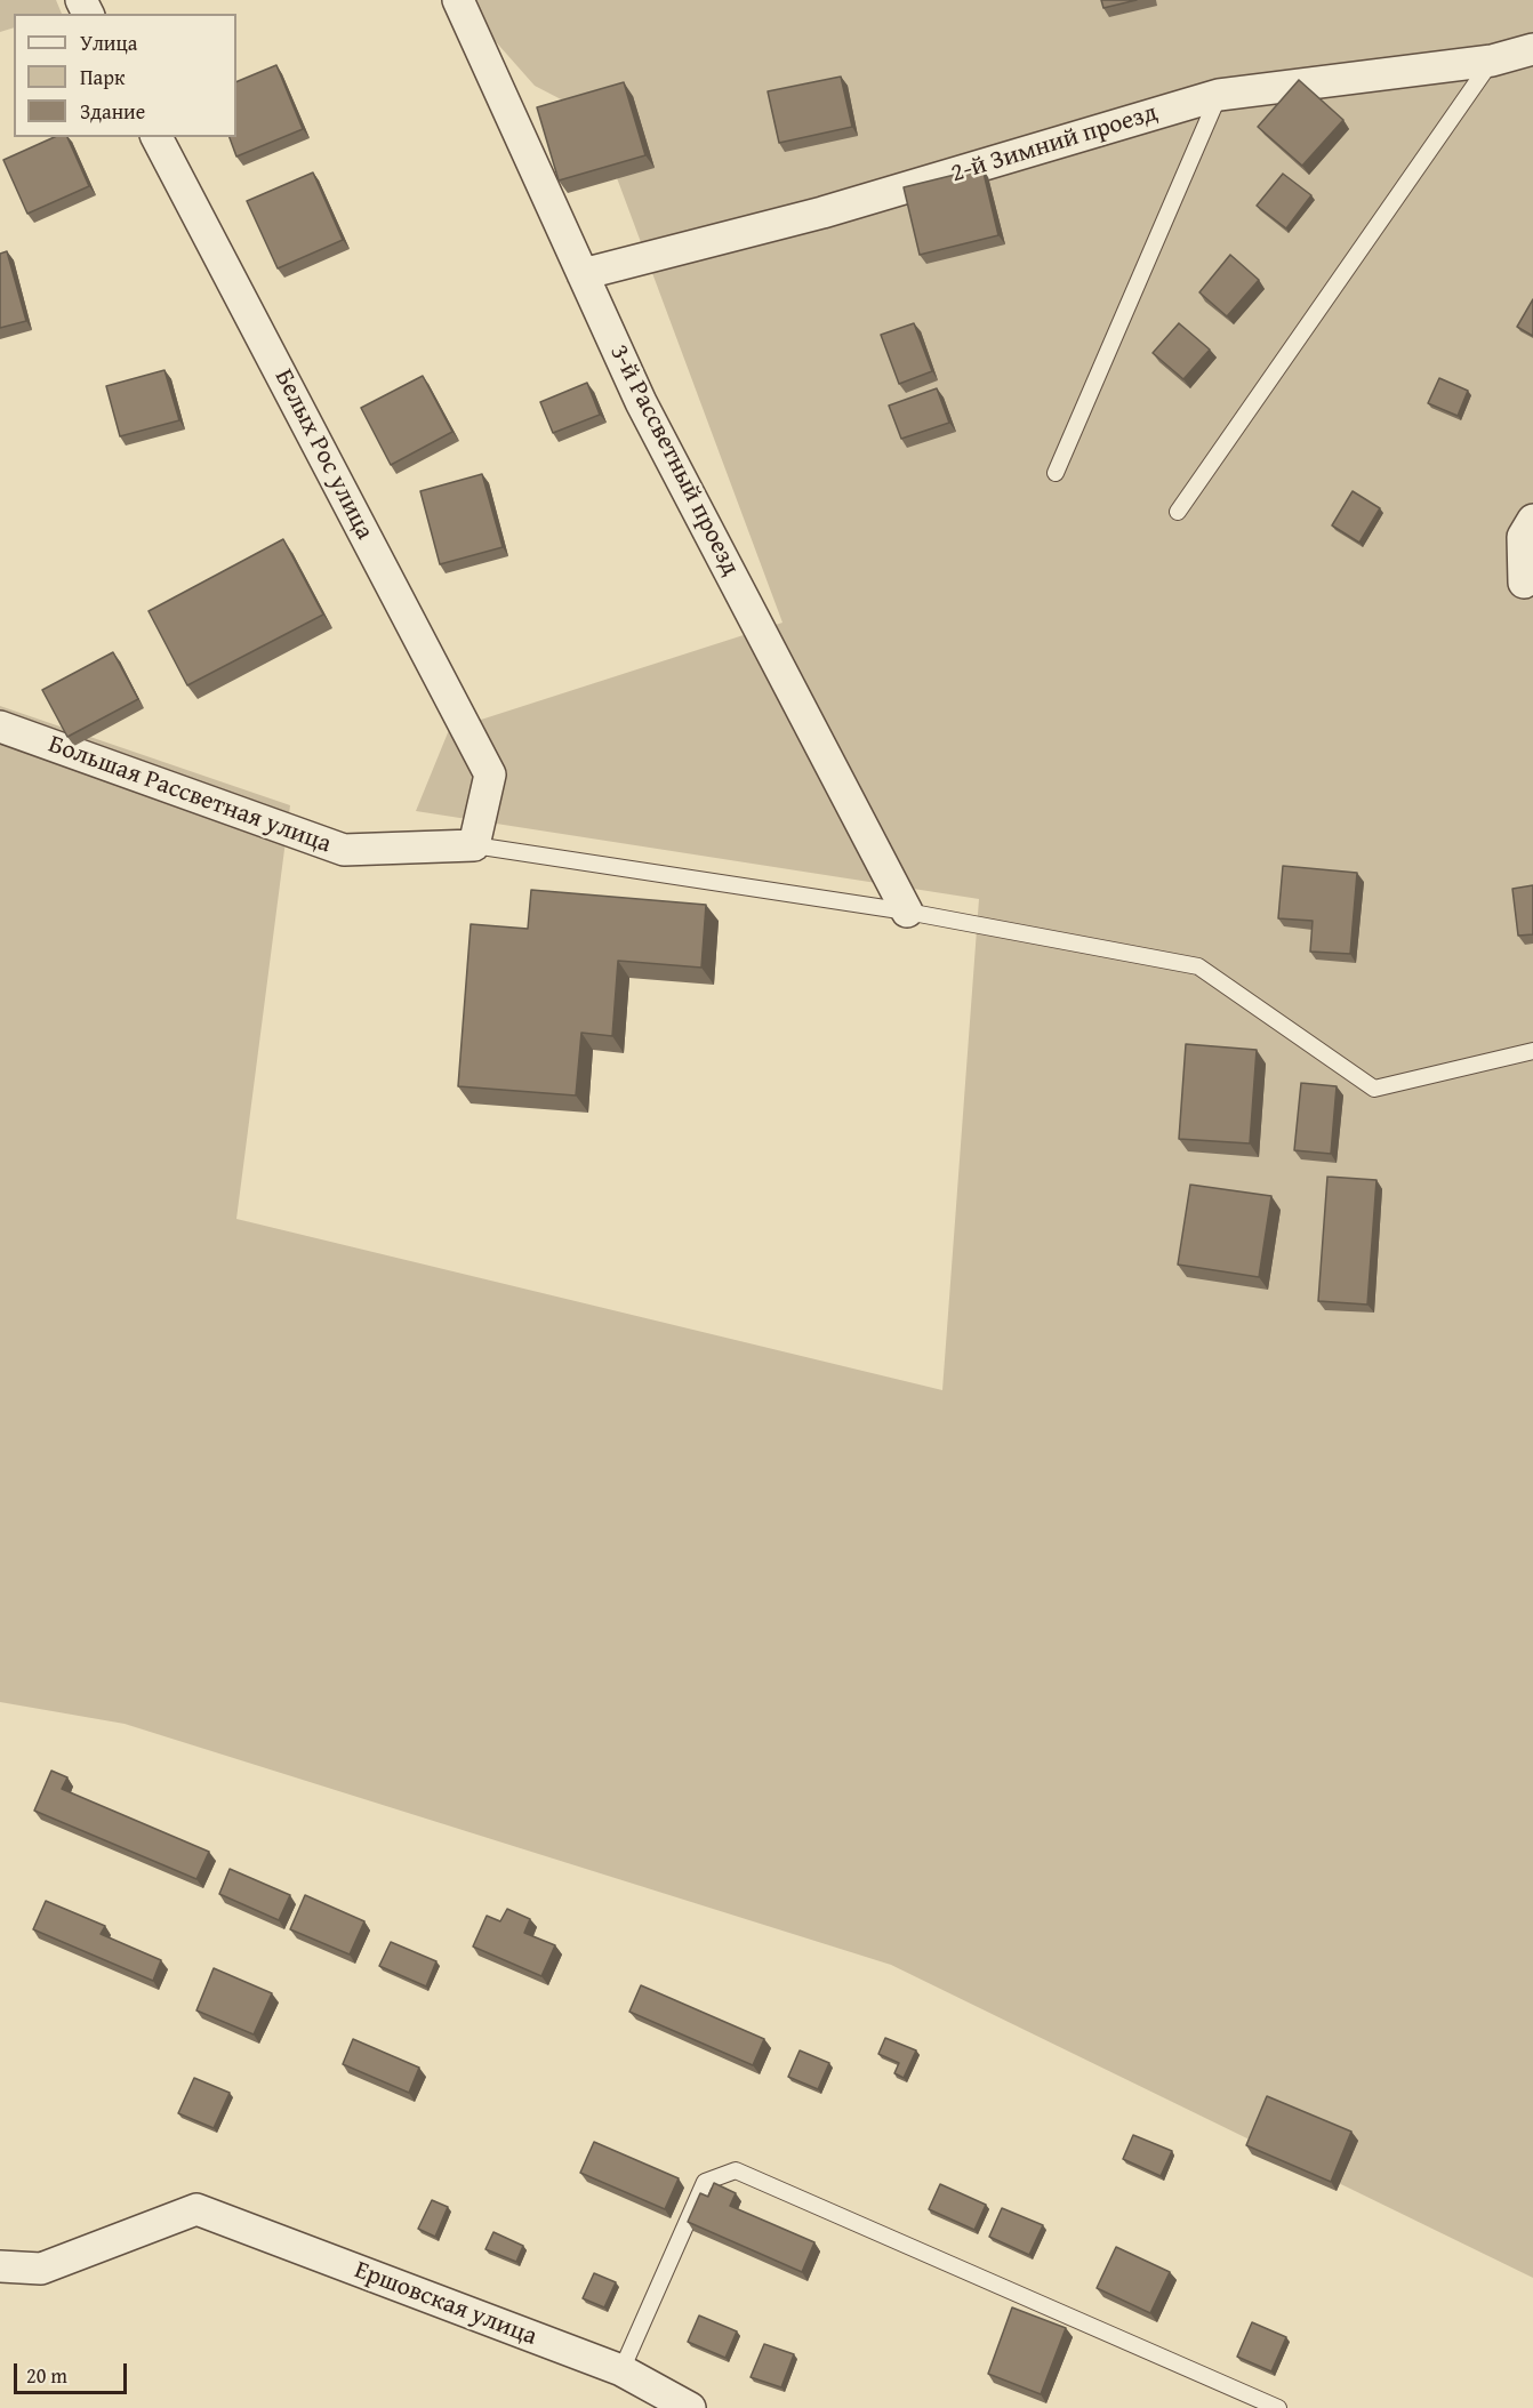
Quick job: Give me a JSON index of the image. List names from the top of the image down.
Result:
{
  "streets": {
    "street": [
      "2-й Зимний проезд",
      "Белых Рос улица",
      "3-й Рассветный проезд",
      "Большая Рассветная улица",
      "Ершовская улица"
    ]
  },
  "crossings": [
    ["2-й Зимний проезд", "3-й Рассветный проезд"],
    ["Белых Рос улица", "Большая Рассветная улица"]
  ],
  "legend": ["Улица", "Парк", "Здание"],
  "scale_bar": "20 m"
}
